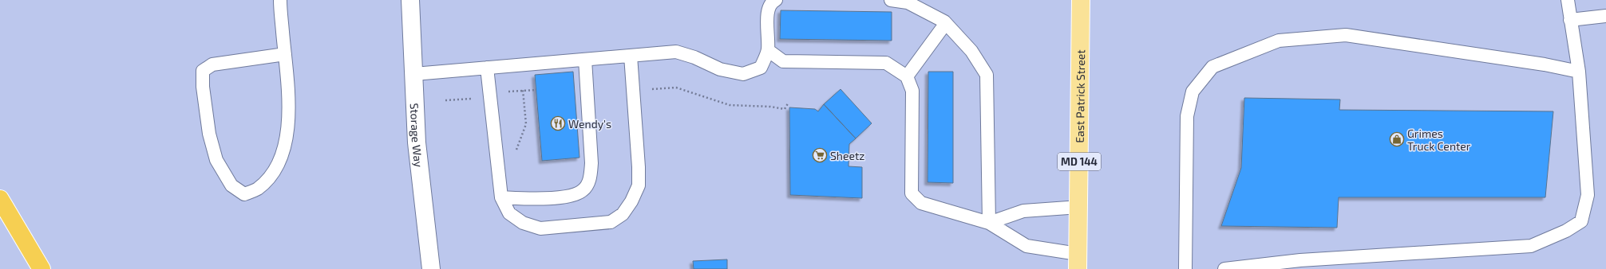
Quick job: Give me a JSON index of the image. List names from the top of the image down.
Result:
{
  "streets": {
    "main road": ["East Patrick Street", "MD 144"],
    "street": ["Storage Way"]
  },
  "places": {
    "restaurant": ["Wendy's"],
    "shop": ["Grimes Truck Center"],
    "supermarket": ["Sheetz"]
  }
}
